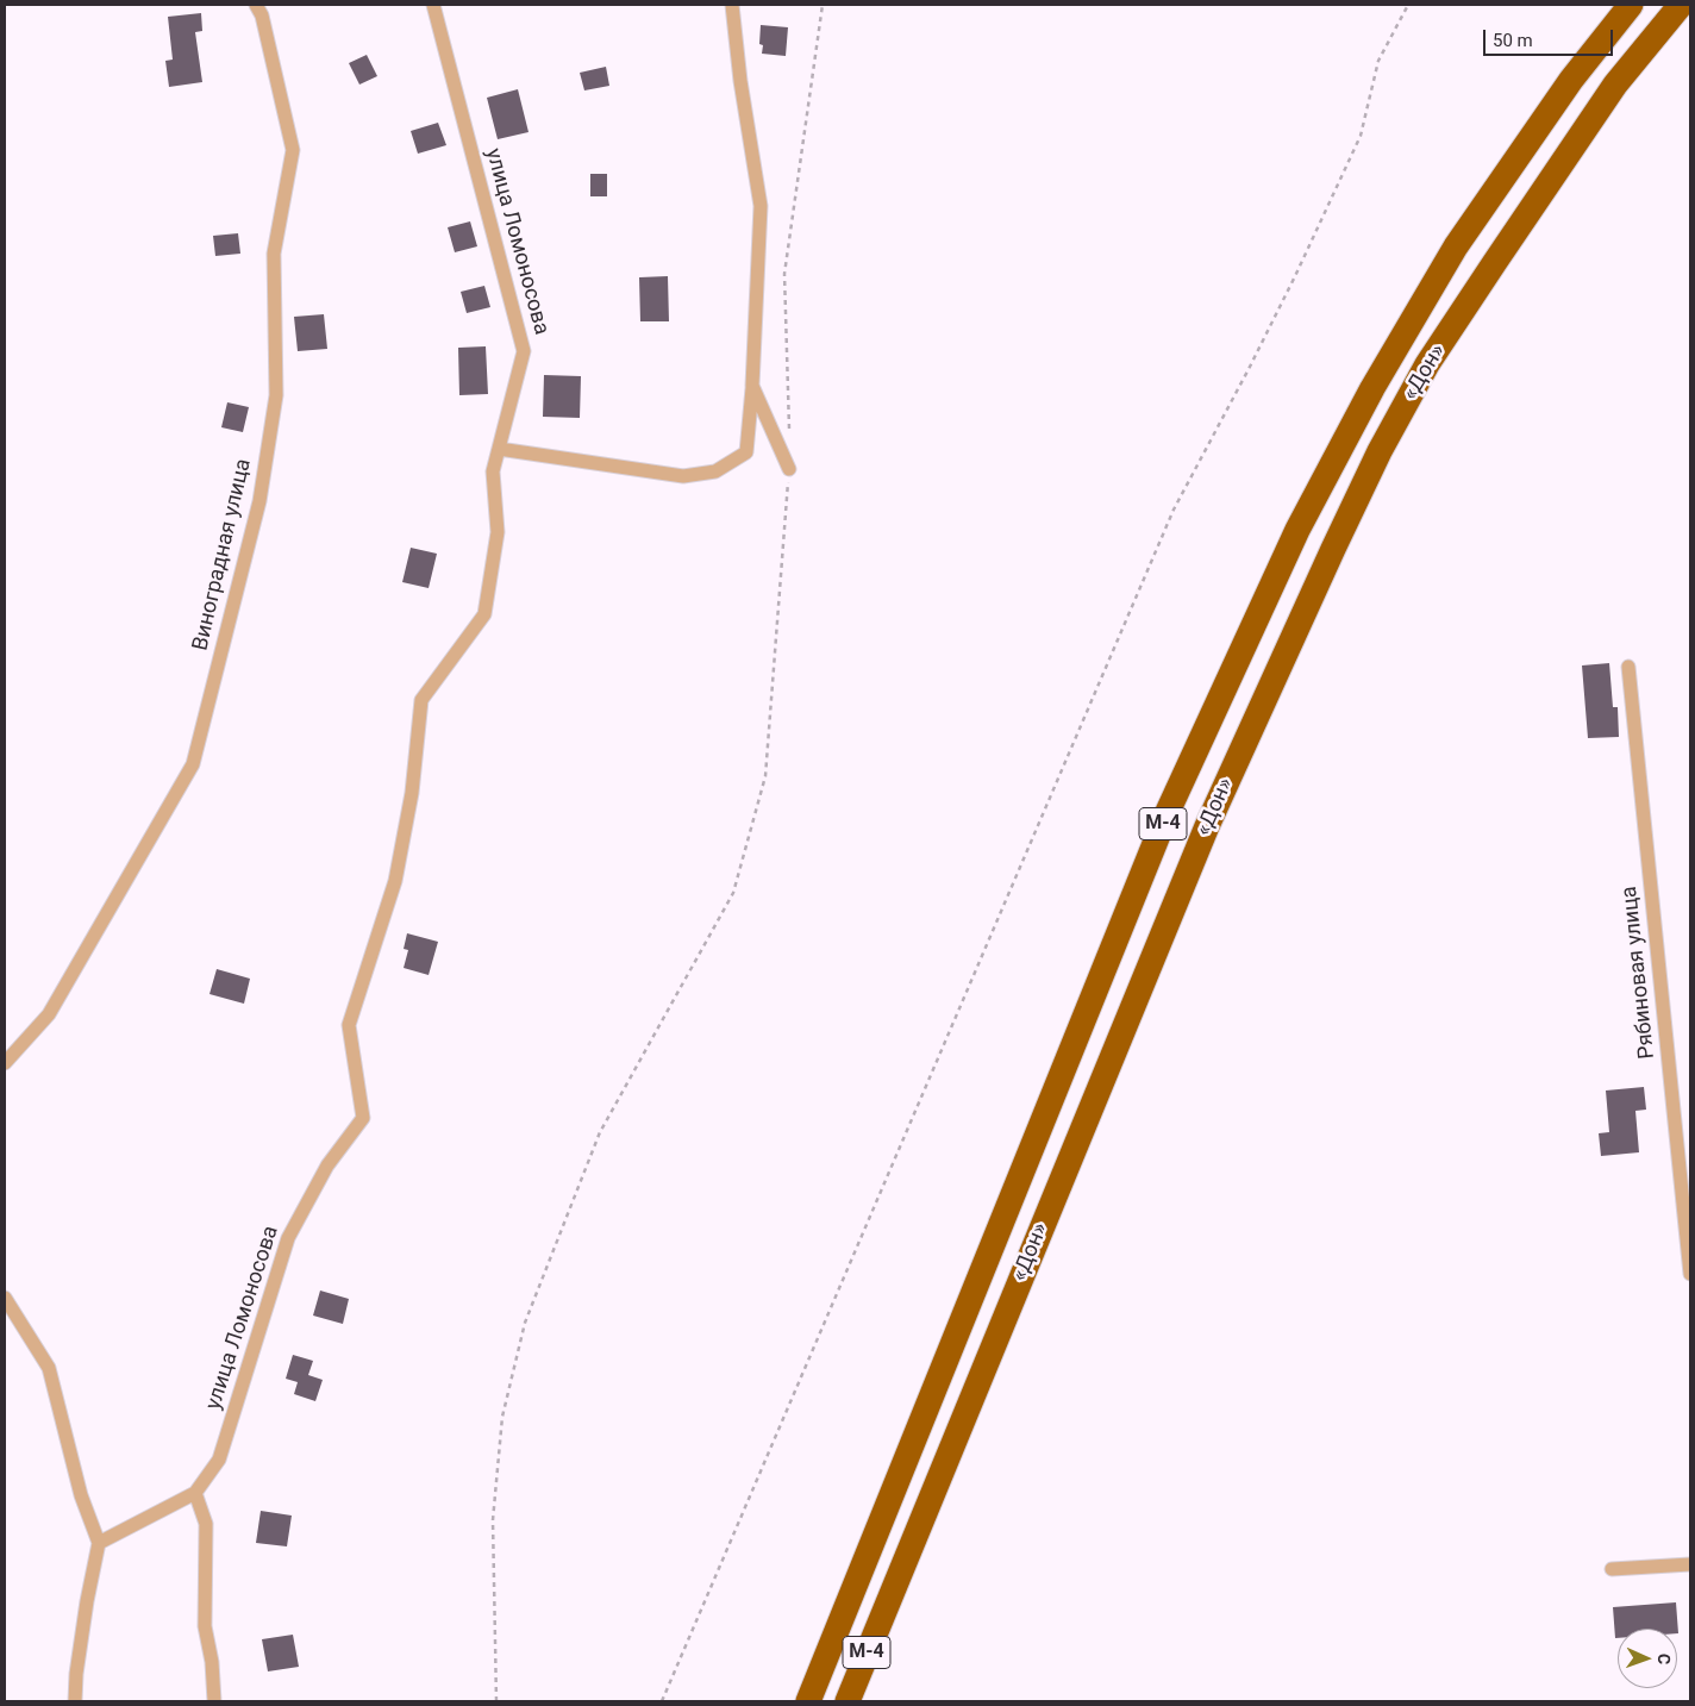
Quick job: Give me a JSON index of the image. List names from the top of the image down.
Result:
{
  "streets": {
    "highway": ["«Дон»", "М-4"],
    "street": ["улица Ломоносова", "Виноградная улица", "Рябиновая улица"]
  },
  "scale_bar": "50 m",
  "north": "right"
}
